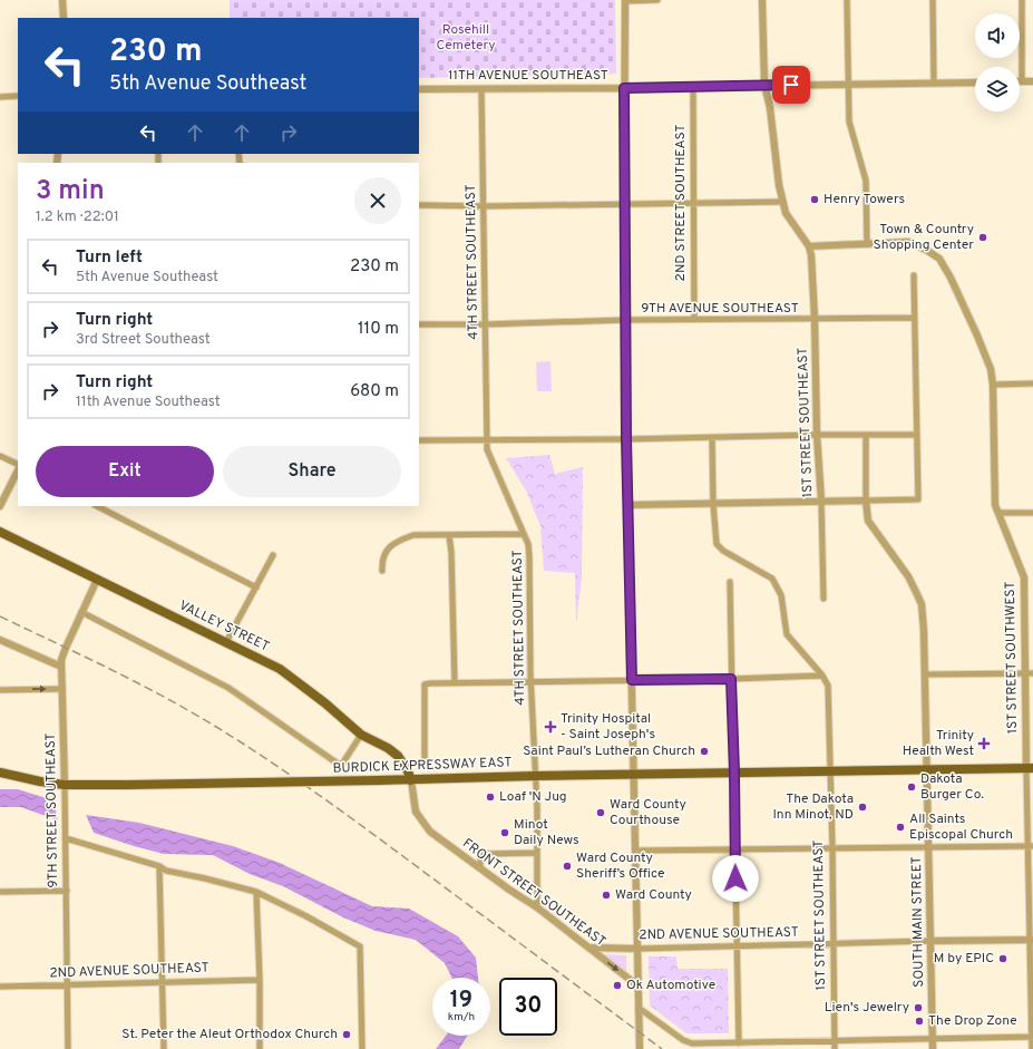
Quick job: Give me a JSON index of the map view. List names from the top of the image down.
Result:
{
  "streets": {
    "main road": ["VALLEY STREET", "BURDICK EXPRESSWAY EAST"],
    "street": [
      "11TH AVENUE SOUTHEAST",
      "2ND STREET SOUTHEAST",
      "4TH STREET SOUTHEAST",
      "9TH AVENUE SOUTHEAST",
      "1ST STREET SOUTHEAST",
      "1ST STREET SOUTHWEST",
      "9TH STREET SOUTHEAST",
      "FRONT STREET SOUTHEAST",
      "SOUTH MAIN STREET",
      "2ND AVENUE SOUTHEAST"
    ]
  },
  "crossings": [
    ["11TH AVENUE SOUTHEAST", "2ND STREET SOUTHEAST"],
    ["11TH AVENUE SOUTHEAST", "4TH STREET SOUTHEAST"],
    ["2ND STREET SOUTHEAST", "9TH AVENUE SOUTHEAST"],
    ["4TH STREET SOUTHEAST", "9TH AVENUE SOUTHEAST"],
    ["4TH STREET SOUTHEAST", "BURDICK EXPRESSWAY EAST"],
    ["4TH STREET SOUTHEAST", "FRONT STREET SOUTHEAST"],
    ["9TH AVENUE SOUTHEAST", "1ST STREET SOUTHEAST"],
    ["1ST STREET SOUTHEAST", "1ST STREET SOUTHWEST"],
    ["1ST STREET SOUTHEAST", "BURDICK EXPRESSWAY EAST"],
    ["1ST STREET SOUTHEAST", "2ND AVENUE SOUTHEAST"],
    ["VALLEY STREET", "BURDICK EXPRESSWAY EAST"],
    ["VALLEY STREET", "9TH STREET SOUTHEAST"],
    ["VALLEY STREET", "FRONT STREET SOUTHEAST"],
    ["1ST STREET SOUTHWEST", "BURDICK EXPRESSWAY EAST"],
    ["BURDICK EXPRESSWAY EAST", "9TH STREET SOUTHEAST"],
    ["BURDICK EXPRESSWAY EAST", "FRONT STREET SOUTHEAST"],
    ["BURDICK EXPRESSWAY EAST", "SOUTH MAIN STREET"],
    ["9TH STREET SOUTHEAST", "2ND AVENUE SOUTHEAST"],
    ["FRONT STREET SOUTHEAST", "2ND AVENUE SOUTHEAST"],
    ["SOUTH MAIN STREET", "2ND AVENUE SOUTHEAST"]
  ],
  "parks": ["Rosehill Cemetery"],
  "places": {
    "other": [
      "Henry Towers",
      "Town & Country Shopping Center",
      "Saint Paul’s Lutheran Church",
      "Dakota Burger Co.",
      "Loaf 'N Jug",
      "The Dakota Inn Minot, ND",
      "Ward County Courthouse",
      "All Saints Episcopal Church",
      "Minot Daily News",
      "Ward County Sheriff’s Office",
      "Ward County",
      "M by EPIC",
      "Ok Automotive",
      "Lien's Jewelry",
      "The Drop Zone",
      "St. Peter the Aleut Orthodox Church"
    ],
    "health": ["Trinity Hospital - Saint Joseph's", "Trinity Health West"]
  },
  "page": {
    "turn": ["230 m", "5th Avenue Southeast"],
    "heading": ["3 min", "1.2 km · 22:01"],
    "list": [
      {
        "name": "Turn left",
        "note": "5th Avenue Southeast",
        "value": "230 m"
      },
      {
        "name": "Turn right",
        "note": "3rd Street Southeast",
        "value": "110 m"
      },
      {
        "name": "Turn right",
        "note": "11th Avenue Southeast",
        "value": "680 m"
      }
    ],
    "buttons": ["Exit", "Share"],
    "speed": "19 km/h",
    "limit": "30"
  }
}
